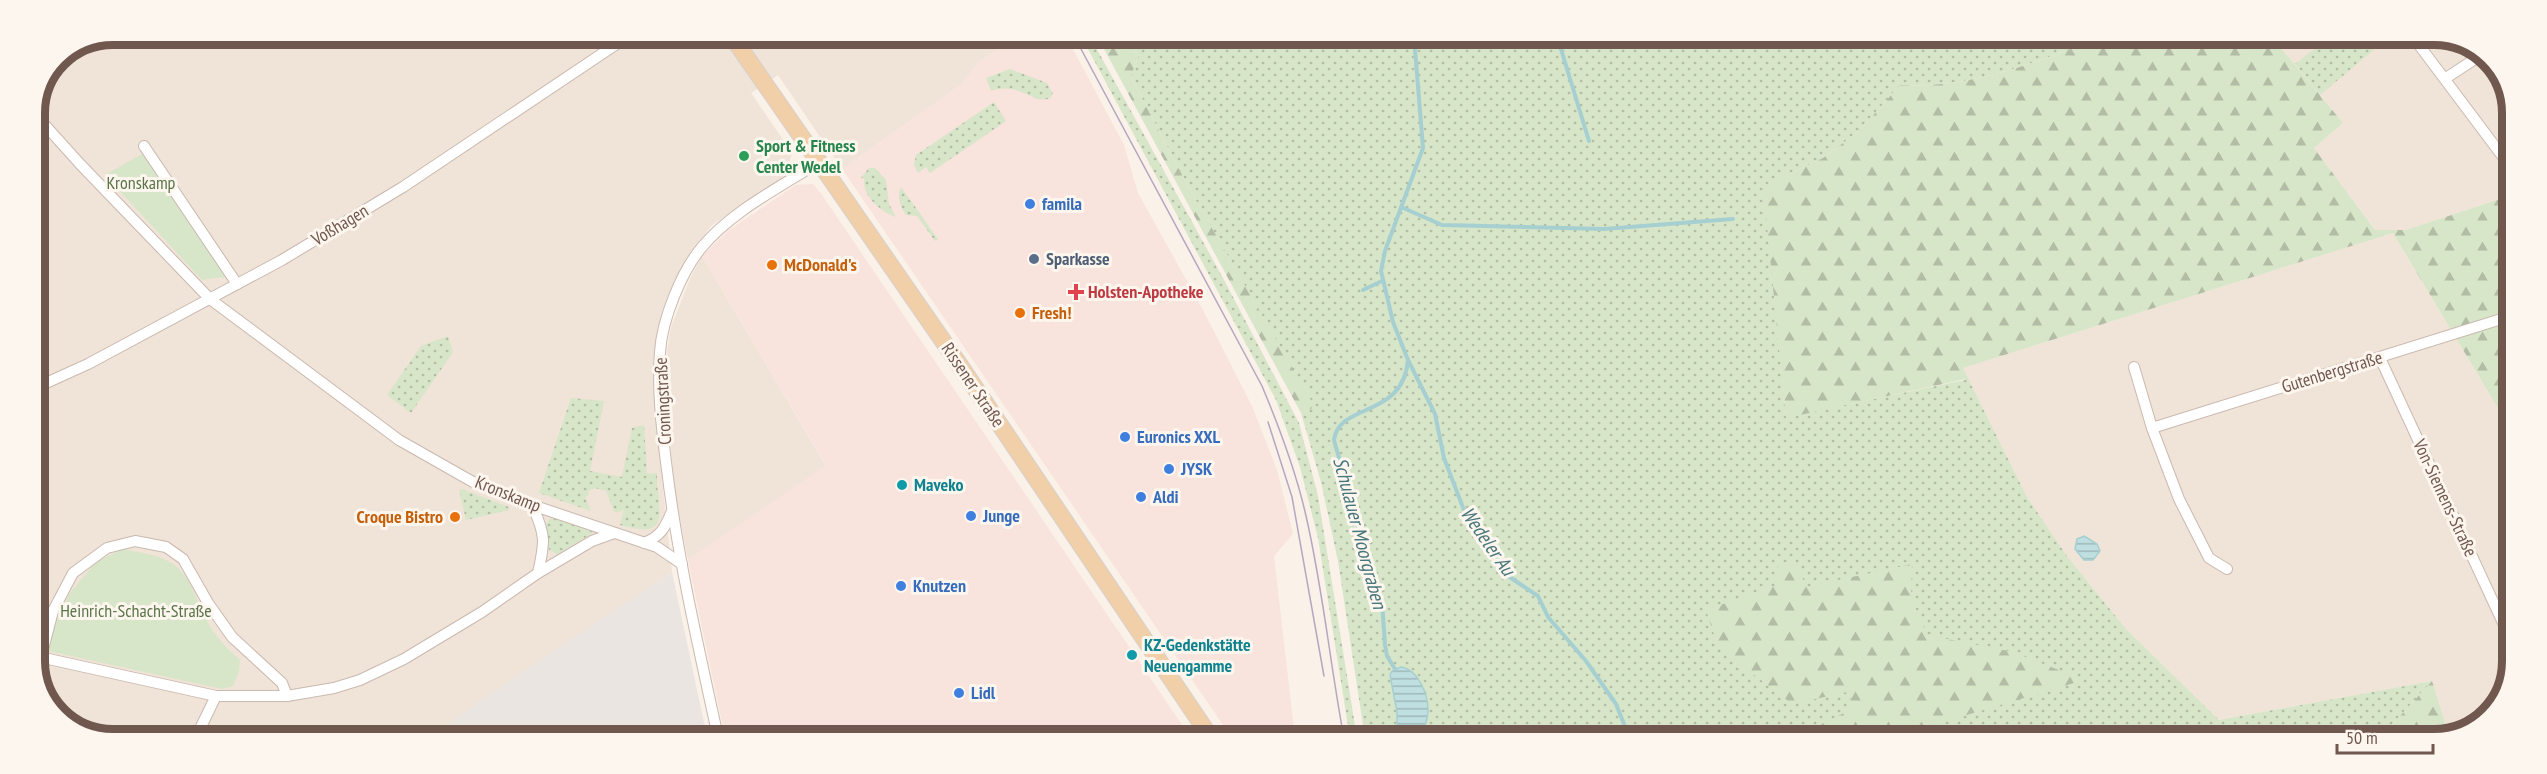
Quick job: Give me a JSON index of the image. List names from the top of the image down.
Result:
{
  "streets": {
    "main road": ["Rissener Straße"],
    "street": [
      "Voßhagen",
      "Gutenbergstraße",
      "Croningstraße",
      "Kronskamp",
      "Von-Siemens-Straße"
    ]
  },
  "crossings": [
    ["Voßhagen", "Kronskamp"],
    ["Gutenbergstraße", "Von-Siemens-Straße"],
    ["Rissener Straße", "Croningstraße"],
    ["Croningstraße", "Kronskamp"]
  ],
  "water": ["Schulauer Moorgraben", "Wedeler Au"],
  "parks": ["Kronskamp", "Heinrich-Schacht-Straße"],
  "places": {
    "other": [
      "Sport & Fitness Center Wedel",
      "famila",
      "Sparkasse",
      "McDonald's",
      "Fresh!",
      "Euronics XXL",
      "JYSK",
      "Maveko",
      "Aldi",
      "Junge",
      "Croque Bistro",
      "Knutzen",
      "KZ-Gedenkstätte Neuengamme",
      "Lidl"
    ],
    "health": ["Holsten-Apotheke"]
  },
  "scale_bar": "50 m"
}
